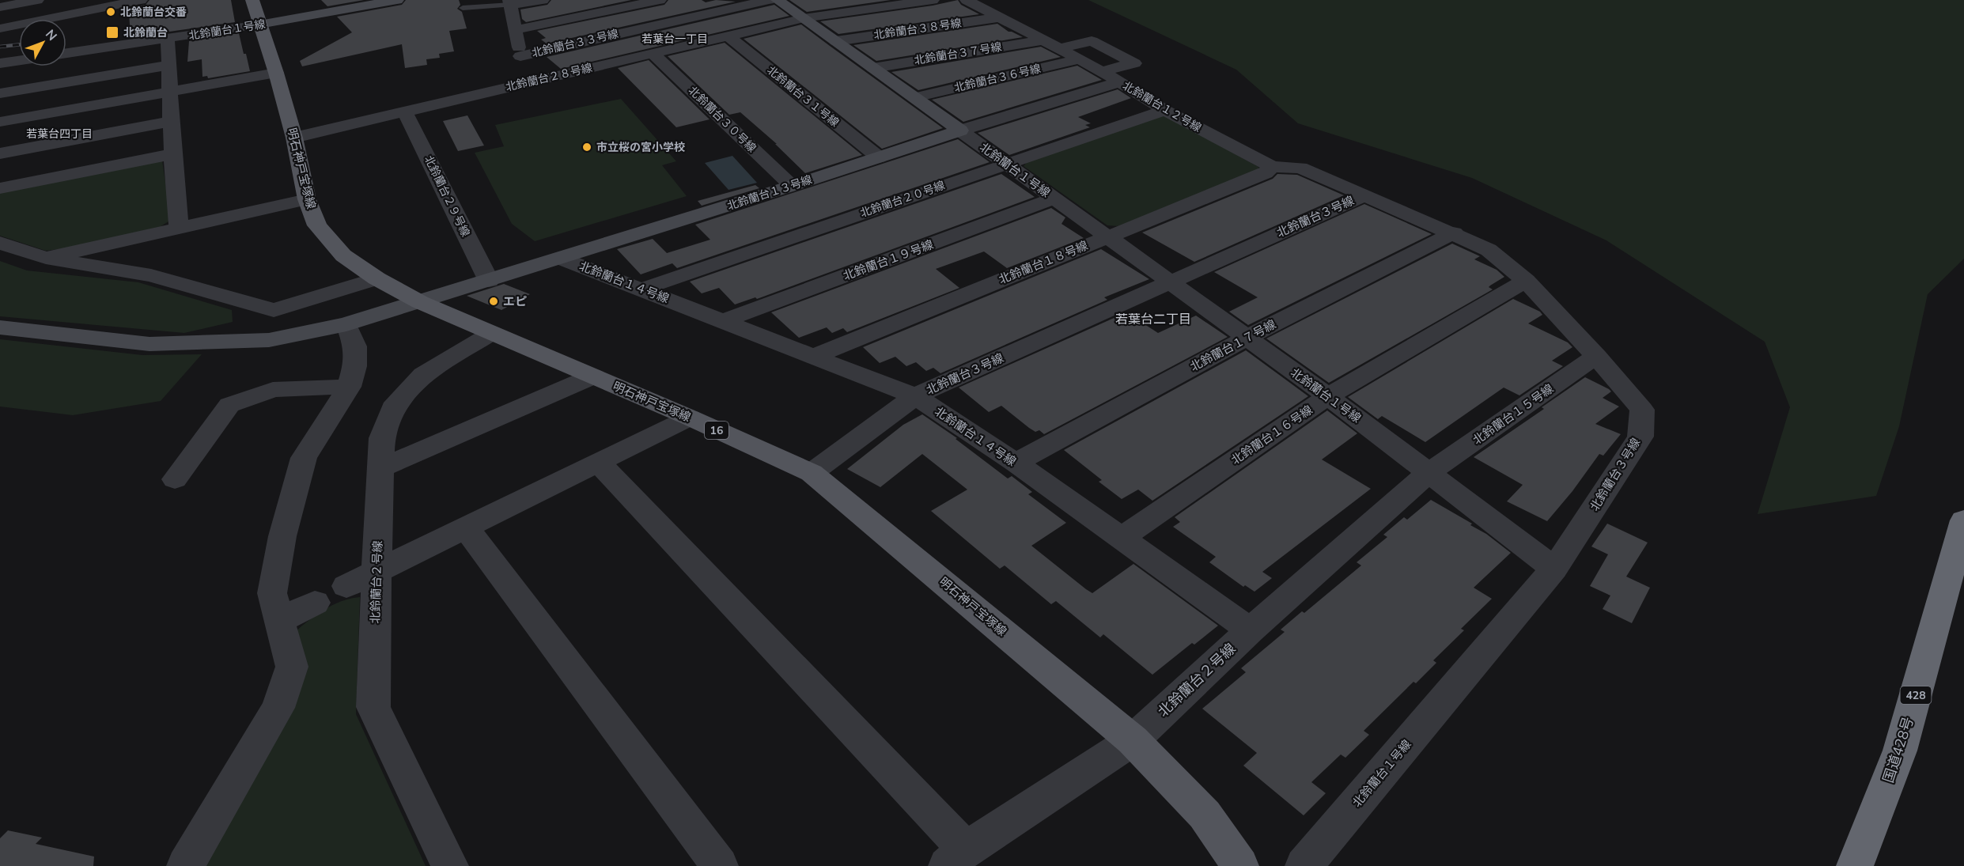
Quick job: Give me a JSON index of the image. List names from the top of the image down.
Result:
{
  "streets": {
    "highway": ["428", "国道428号"],
    "main road": ["明石神戸宝塚線", "16"],
    "street": [
      "北鈴蘭台３８号線",
      "北鈴蘭台１号線",
      "北鈴蘭台３３号線",
      "北鈴蘭台３７号線",
      "北鈴蘭台２８号線",
      "北鈴蘭台３６号線",
      "北鈴蘭台３１号線",
      "北鈴蘭台１２号線",
      "北鈴蘭台３０号線",
      "北鈴蘭台１３号線",
      "北鈴蘭台２９号線",
      "北鈴蘭台２０号線",
      "北鈴蘭台３号線",
      "北鈴蘭台１９号線",
      "北鈴蘭台１８号線",
      "北鈴蘭台１４号線",
      "北鈴蘭台１７号線",
      "北鈴蘭台１５号線",
      "北鈴蘭台１６号線",
      "北鈴蘭台２号線"
    ]
  },
  "crossings": [
    ["北鈴蘭台３８号線", "北鈴蘭台１号線"],
    ["北鈴蘭台３８号線", "北鈴蘭台１２号線"],
    ["北鈴蘭台１号線", "北鈴蘭台３７号線"],
    ["北鈴蘭台１号線", "北鈴蘭台２８号線"],
    ["北鈴蘭台１号線", "北鈴蘭台３６号線"],
    ["北鈴蘭台１号線", "明石神戸宝塚線"],
    ["北鈴蘭台１号線", "北鈴蘭台１３号線"],
    ["北鈴蘭台１号線", "北鈴蘭台２０号線"],
    ["北鈴蘭台１号線", "北鈴蘭台３号線"],
    ["北鈴蘭台１号線", "北鈴蘭台１９号線"],
    ["北鈴蘭台１号線", "北鈴蘭台１８号線"],
    ["北鈴蘭台１号線", "北鈴蘭台１７号線"],
    ["北鈴蘭台１号線", "北鈴蘭台１５号線"],
    ["北鈴蘭台１号線", "北鈴蘭台１６号線"],
    ["北鈴蘭台１号線", "北鈴蘭台２号線"],
    ["北鈴蘭台３７号線", "北鈴蘭台１２号線"],
    ["北鈴蘭台２８号線", "北鈴蘭台３１号線"],
    ["北鈴蘭台２８号線", "北鈴蘭台３０号線"],
    ["北鈴蘭台２８号線", "明石神戸宝塚線"],
    ["北鈴蘭台２８号線", "北鈴蘭台２９号線"],
    ["北鈴蘭台３６号線", "北鈴蘭台１２号線"],
    ["北鈴蘭台３１号線", "北鈴蘭台１３号線"],
    ["北鈴蘭台１２号線", "北鈴蘭台１３号線"],
    ["北鈴蘭台１２号線", "北鈴蘭台２０号線"],
    ["北鈴蘭台１２号線", "北鈴蘭台３号線"],
    ["北鈴蘭台１２号線", "北鈴蘭台１８号線"],
    ["北鈴蘭台３０号線", "北鈴蘭台１３号線"],
    ["明石神戸宝塚線", "北鈴蘭台１３号線"],
    ["明石神戸宝塚線", "北鈴蘭台３号線"],
    ["明石神戸宝塚線", "北鈴蘭台２号線"],
    ["北鈴蘭台１３号線", "北鈴蘭台２９号線"],
    ["北鈴蘭台１３号線", "北鈴蘭台１４号線"],
    ["北鈴蘭台２０号線", "北鈴蘭台１４号線"],
    ["北鈴蘭台３号線", "北鈴蘭台１４号線"],
    ["北鈴蘭台３号線", "北鈴蘭台１７号線"],
    ["北鈴蘭台３号線", "北鈴蘭台１５号線"],
    ["北鈴蘭台３号線", "北鈴蘭台１６号線"],
    ["北鈴蘭台１９号線", "北鈴蘭台１４号線"],
    ["北鈴蘭台１８号線", "北鈴蘭台１４号線"],
    ["北鈴蘭台１４号線", "北鈴蘭台１７号線"],
    ["北鈴蘭台１４号線", "北鈴蘭台１６号線"],
    ["北鈴蘭台１４号線", "北鈴蘭台２号線"],
    ["北鈴蘭台１５号線", "北鈴蘭台２号線"]
  ],
  "districts": ["若葉台一丁目", "若葉台四丁目", "若葉台二丁目"],
  "places": {
    "other": ["北鈴蘭台交番", "市立桜の宮小学校", "エピ"],
    "transit": ["北鈴蘭台"]
  },
  "north": "top right"
}
